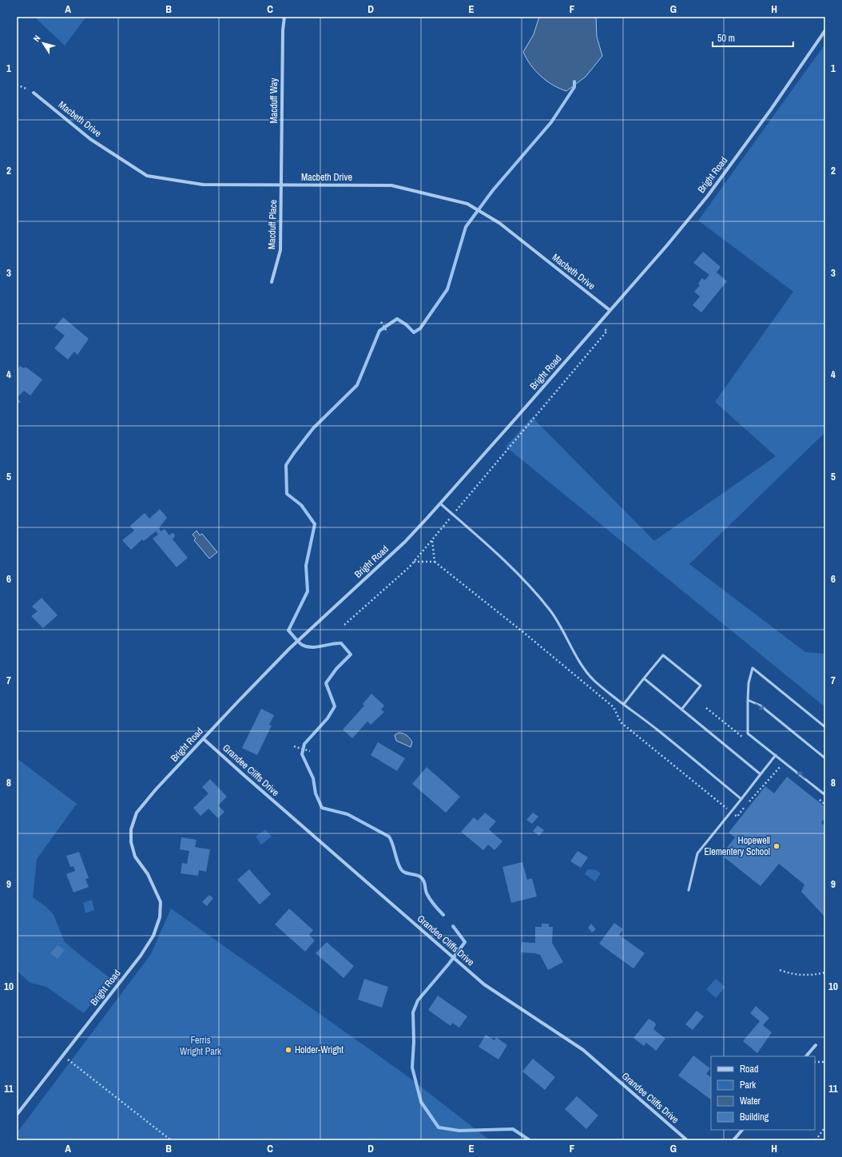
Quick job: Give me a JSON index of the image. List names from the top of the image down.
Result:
{
  "streets": {
    "street": [
      "Macduff Way",
      "Macbeth Drive",
      "Bright Road",
      "Macduff Place",
      "Grandee Cliffs Drive"
    ]
  },
  "crossings": [
    ["Macduff Way", "Macbeth Drive"],
    ["Macduff Way", "Macduff Place"],
    ["Macbeth Drive", "Bright Road"],
    ["Macbeth Drive", "Macduff Place"],
    ["Bright Road", "Grandee Cliffs Drive"]
  ],
  "parks": ["Ferris Wright Park"],
  "places": ["Hopewell Elementery School", "Holder-Wright"],
  "legend": [
    "Road",
    "Park",
    "Water",
    "Building"
  ],
  "scale_bar": "50 m",
  "north": "top left",
  "grid": {
    "columns": [
      "A",
      "B",
      "C",
      "D",
      "E",
      "F",
      "G",
      "H"
    ],
    "rows": [
      "1",
      "2",
      "3",
      "4",
      "5",
      "6",
      "7",
      "8",
      "9",
      "10",
      "11"
    ]
  }
}
